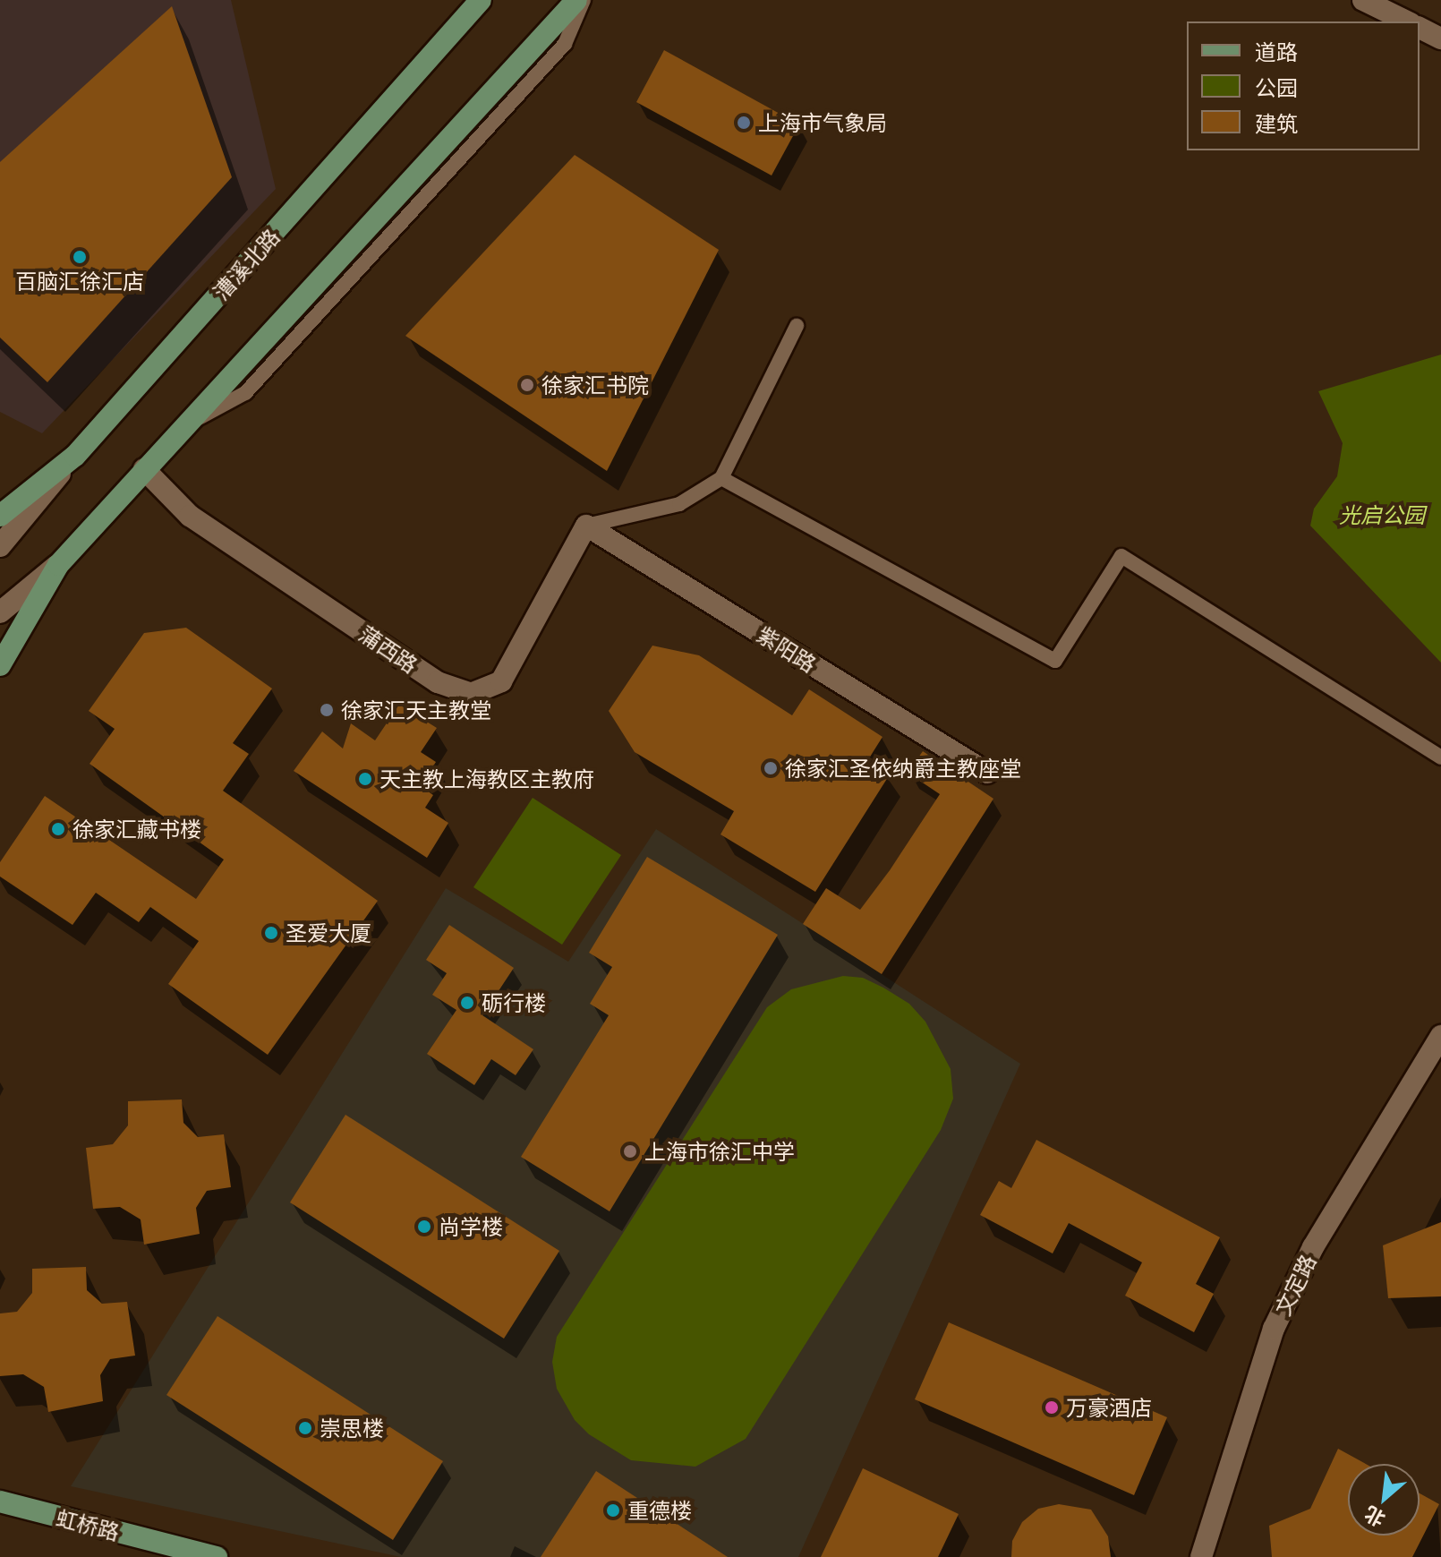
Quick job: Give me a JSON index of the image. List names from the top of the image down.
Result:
{
  "streets": {
    "main road": ["漕溪北路", "虹桥路"],
    "street": ["蒲西路", "紫阳路", "文定路"]
  },
  "crossings": [
    ["蒲西路", "紫阳路"]
  ],
  "parks": ["光启公园"],
  "places": [
    "上海市气象局",
    "百脑汇徐汇店",
    "徐家汇书院",
    "徐家汇天主教堂",
    "徐家汇圣依纳爵主教座堂",
    "天主教上海教区主教府",
    "徐家汇藏书楼",
    "圣爱大厦",
    "砺行楼",
    "上海市徐汇中学",
    "尚学楼",
    "万豪酒店",
    "崇思楼",
    "重德楼"
  ],
  "legend": ["道路", "公园", "建筑"],
  "north": "bottom left"
}
